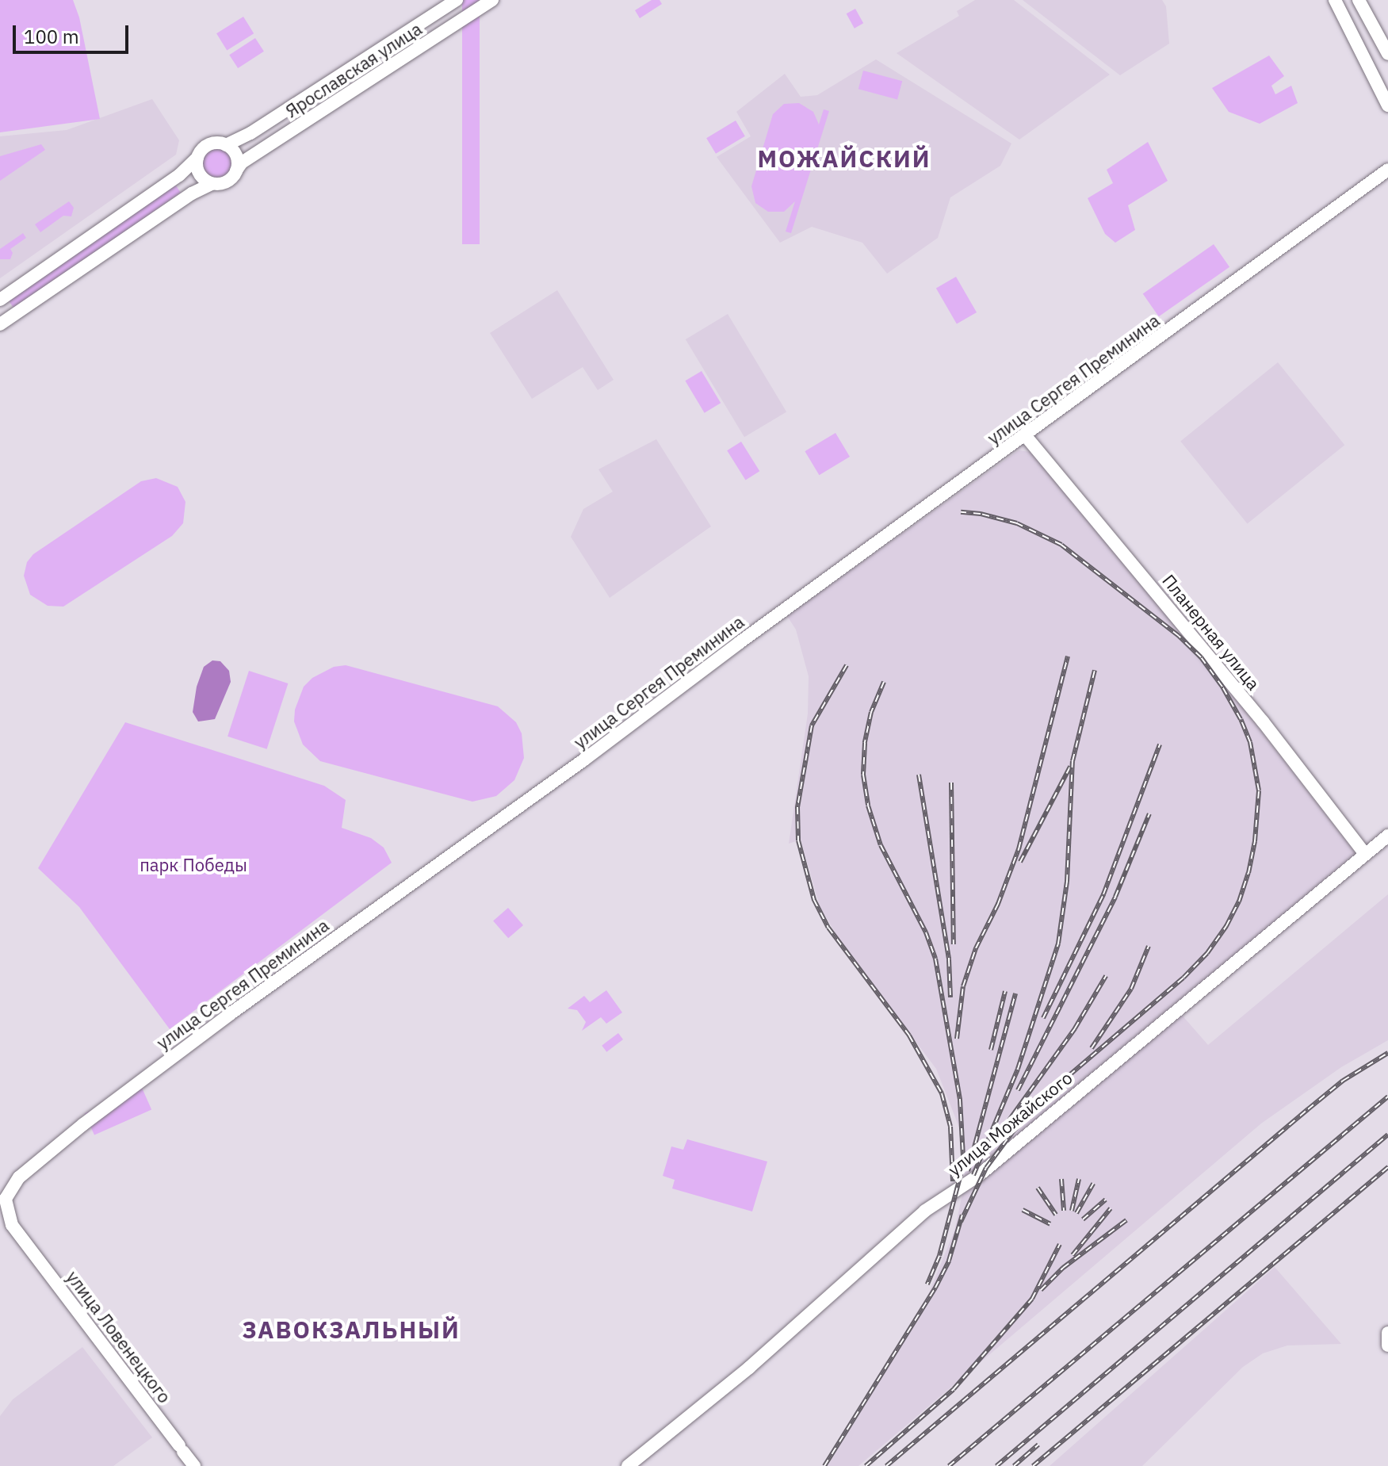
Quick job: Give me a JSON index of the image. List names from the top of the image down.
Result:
{
  "streets": {
    "street": [
      "Ярославская улица",
      "улица Сергея Преминина",
      "Планерная улица",
      "улица Можайского",
      "улица Ловенецкого"
    ]
  },
  "crossings": [
    ["улица Сергея Преминина", "Планерная улица"],
    ["улица Сергея Преминина", "улица Ловенецкого"],
    ["Планерная улица", "улица Можайского"]
  ],
  "districts": ["МОЖАЙСКИЙ", "ЗАВОКЗАЛЬНЫЙ"],
  "parks": ["парк Победы"],
  "scale_bar": "100 m"
}
